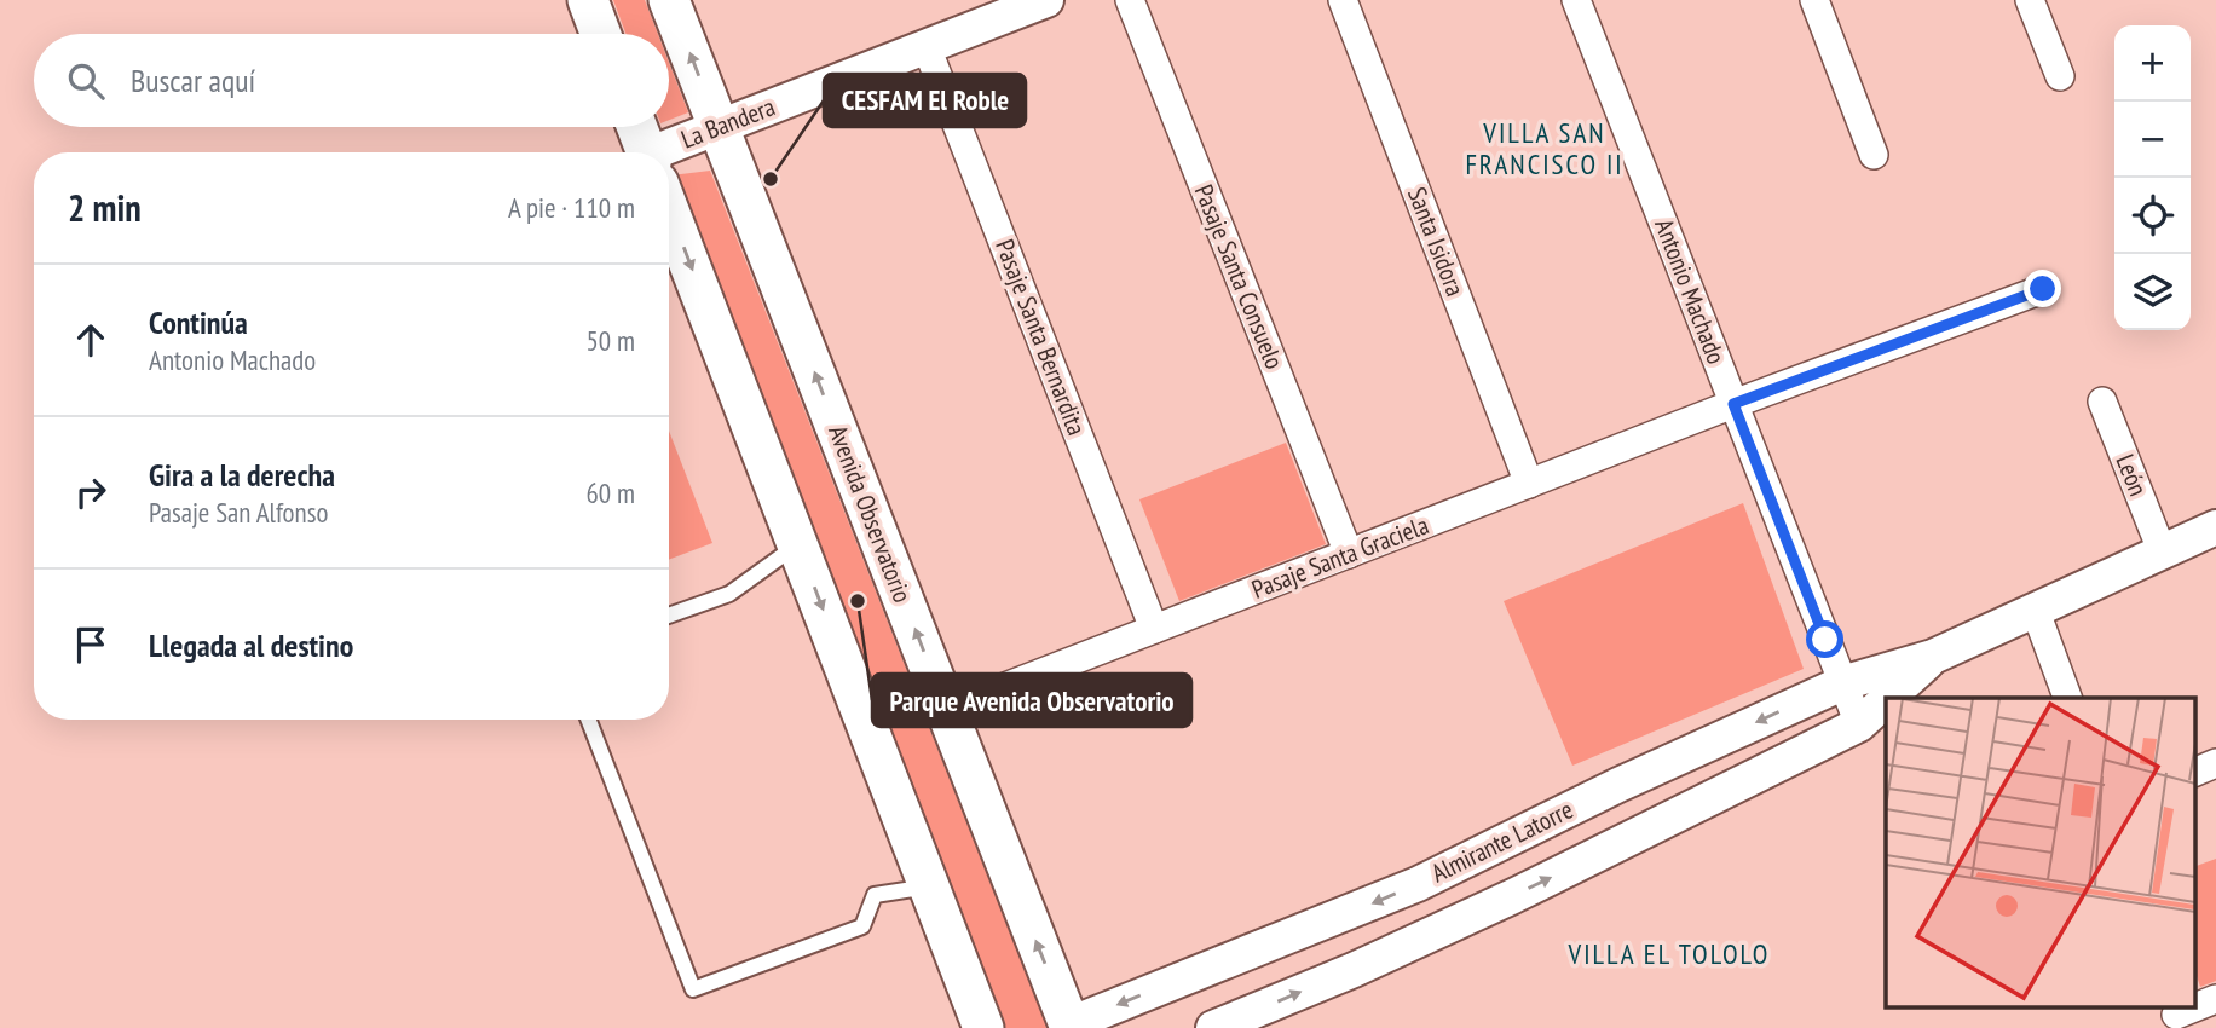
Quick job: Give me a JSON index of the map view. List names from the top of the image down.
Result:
{
  "streets": {
    "main road": ["Avenida Observatorio"],
    "street": [
      "La Bandera",
      "Santa Isidora",
      "Pasaje Santa Consuelo",
      "Antonio Machado",
      "Pasaje Santa Bernardita",
      "León",
      "Pasaje Santa Graciela",
      "Almirante Latorre"
    ]
  },
  "crossings": [
    ["La Bandera", "Pasaje Santa Bernardita"],
    ["La Bandera", "Avenida Observatorio"],
    ["Santa Isidora", "Pasaje Santa Graciela"],
    ["Pasaje Santa Consuelo", "Pasaje Santa Graciela"],
    ["Antonio Machado", "Pasaje Santa Graciela"],
    ["Antonio Machado", "Almirante Latorre"],
    ["Pasaje Santa Bernardita", "Pasaje Santa Graciela"],
    ["León", "Almirante Latorre"],
    ["Avenida Observatorio", "Pasaje Santa Graciela"],
    ["Avenida Observatorio", "Almirante Latorre"]
  ],
  "districts": ["VILLA SAN FRANCISCO II", "VILLA EL TOLOLO"],
  "places": ["CESFAM El Roble", "Parque Avenida Observatorio"],
  "page": {
    "map_buttons": ["+", "−"],
    "search": "Buscar aquí",
    "heading": ["2 min", "A pie · 110 m"],
    "list": [
      ["Continúa", "Antonio Machado", "50 m"],
      ["Gira a la derecha", "Pasaje San Alfonso", "60 m"],
      "Llegada al destino"
    ]
  }
}
